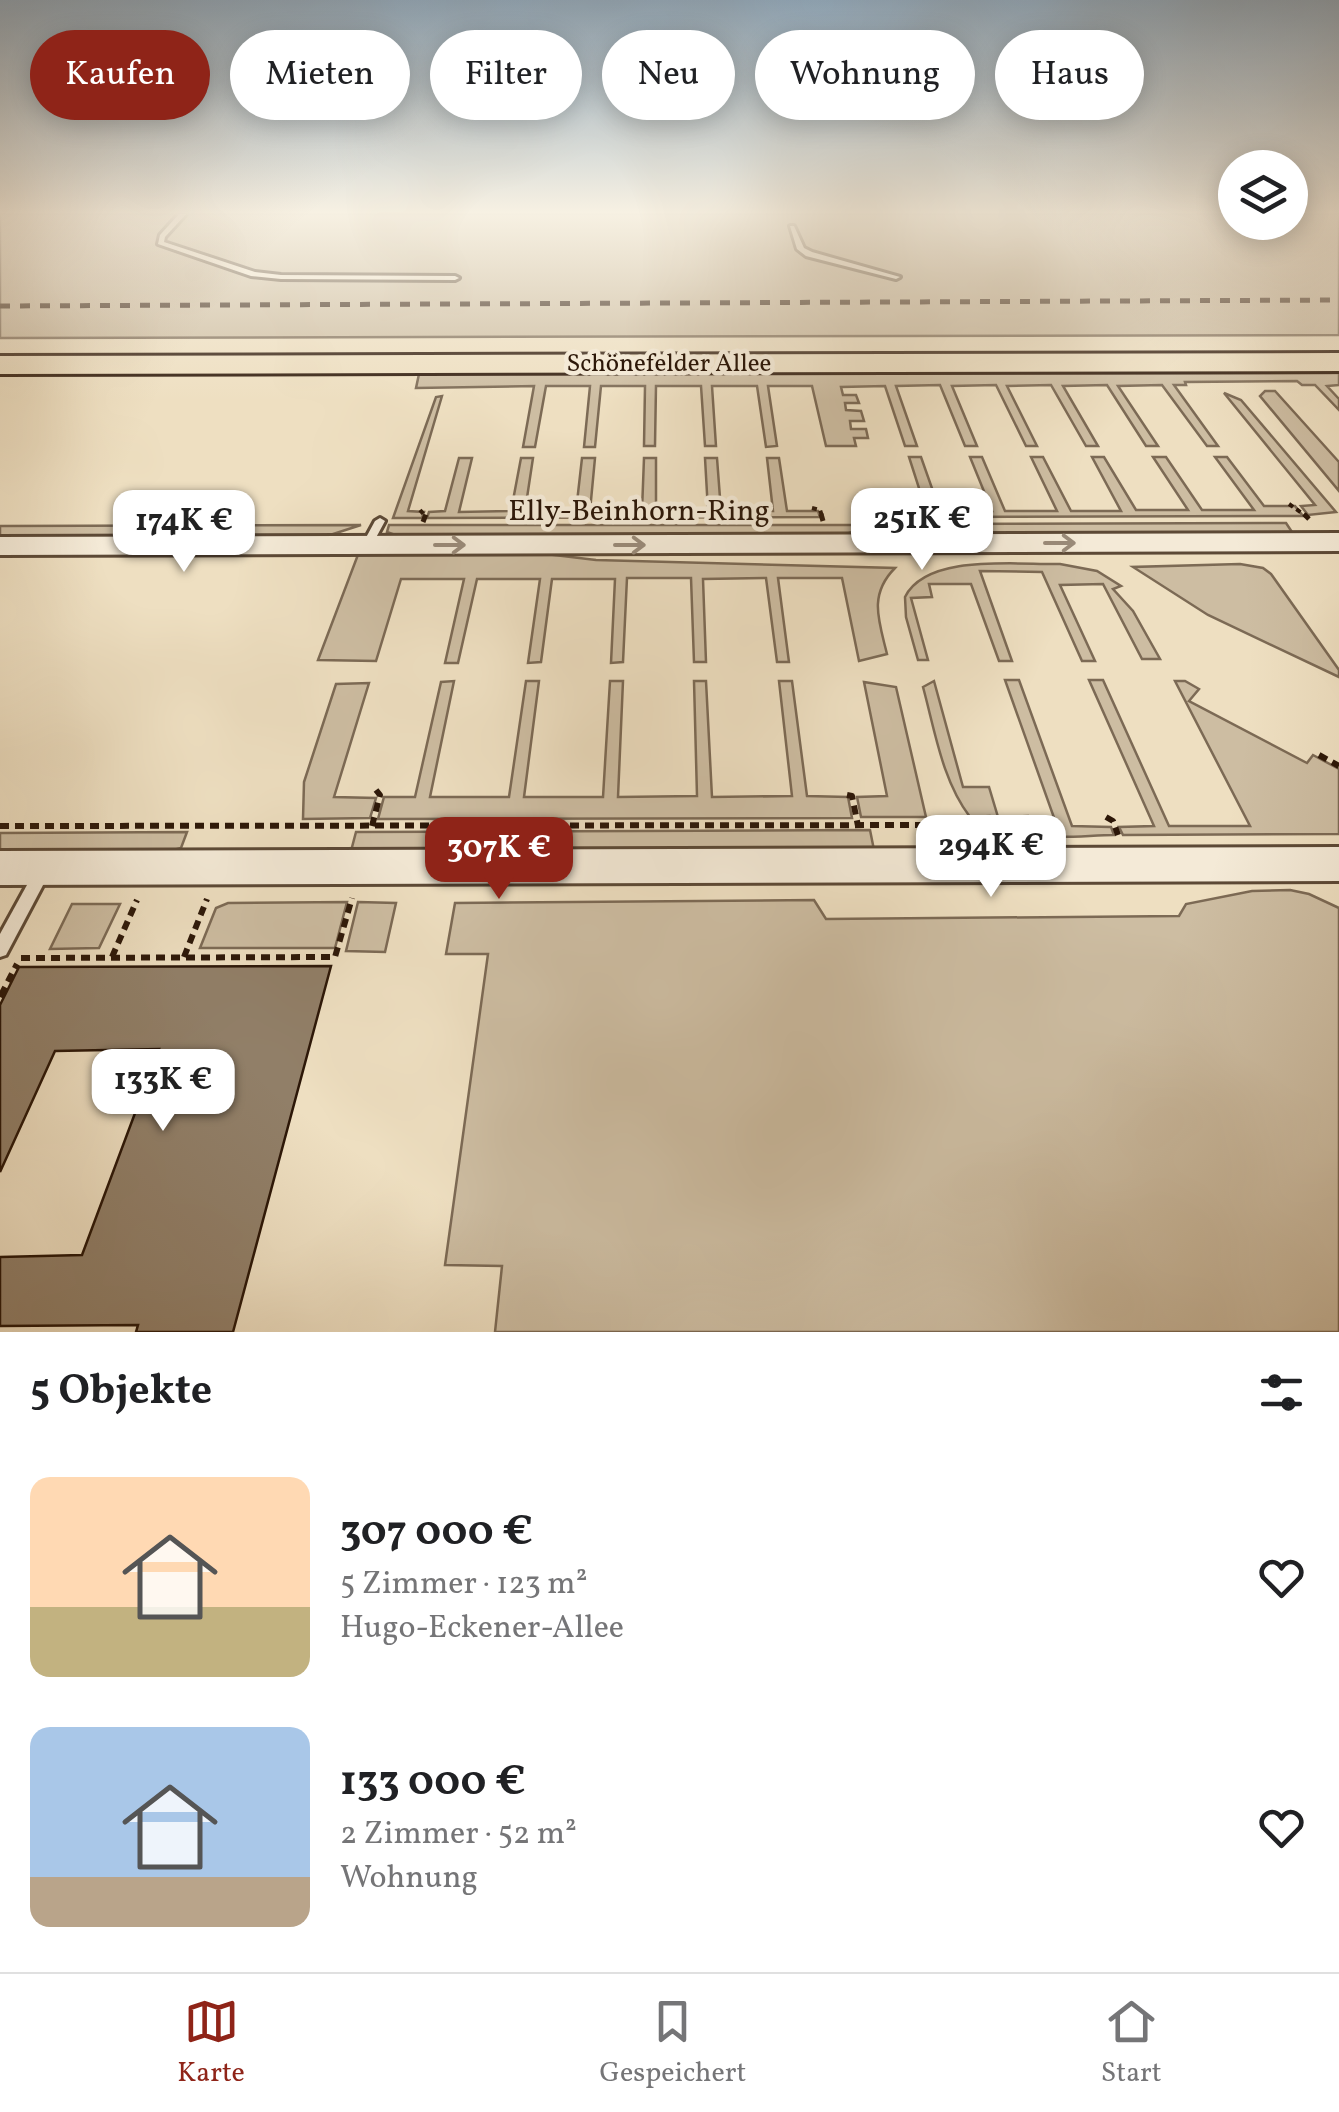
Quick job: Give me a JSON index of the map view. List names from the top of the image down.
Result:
{
  "streets": {
    "highway": ["Schönefelder Allee"],
    "street": ["Elly-Beinhorn-Ring"]
  },
  "one_way": ["Elly-Beinhorn-Ring"],
  "page": {
    "chip": [
      "Kaufen",
      "Mieten",
      "Filter",
      "Neu",
      "Wohnung",
      "Haus"
    ],
    "price": [
      "251K €",
      "174K €",
      "294K €",
      "307K €",
      "133K €"
    ],
    "heading": "5 Objekte",
    "list": [
      {
        "name": "307 000 €",
        "note": "5 Zimmer · 123 m² · Hugo-Eckener-Allee"
      },
      {
        "name": "133 000 €",
        "note": "2 Zimmer · 52 m² · Wohnung"
      }
    ],
    "tabs": ["Karte", "Gespeichert", "Start"]
  }
}
